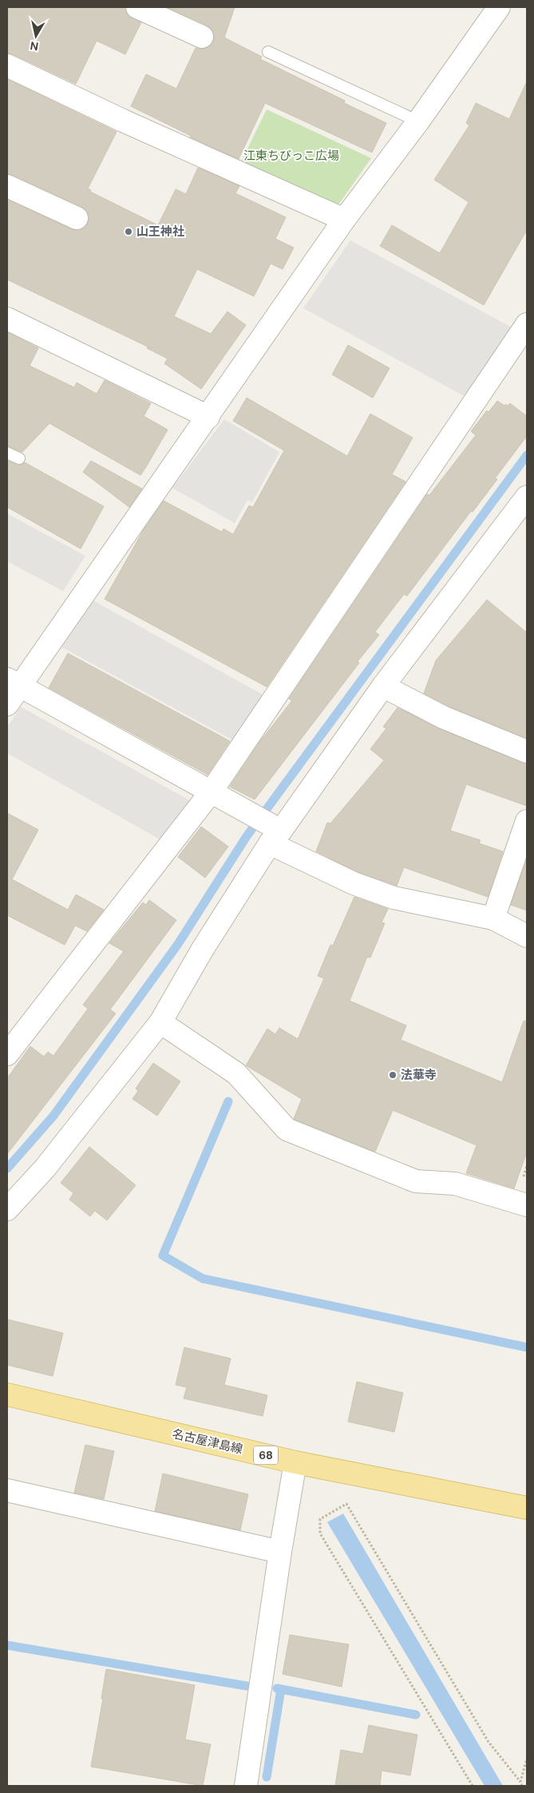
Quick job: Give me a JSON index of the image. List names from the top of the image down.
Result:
{
  "streets": {
    "main road": ["名古屋津島線", "68"]
  },
  "parks": ["江東ちびっこ広場"],
  "places": ["山王神社", "法華寺"],
  "north": "bottom"
}
